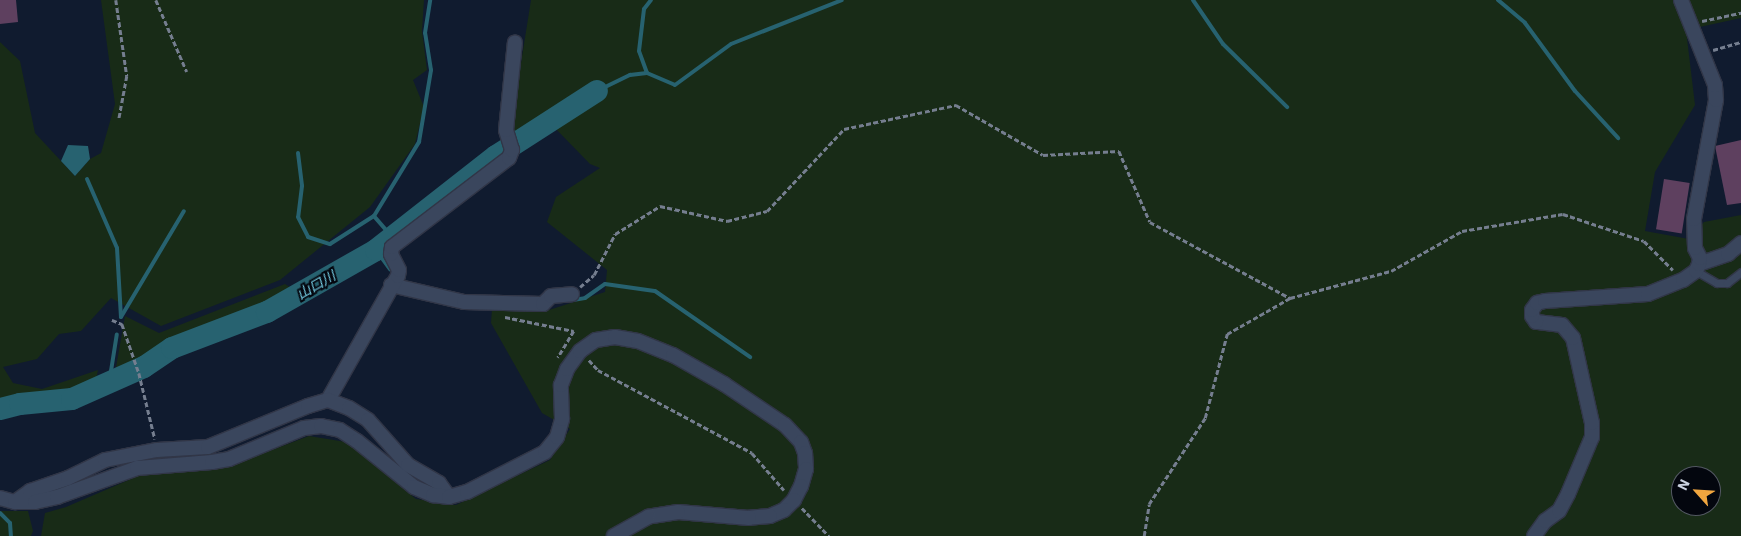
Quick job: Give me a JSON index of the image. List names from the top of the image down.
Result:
{
  "water": ["山口川"],
  "north": "top left"
}
